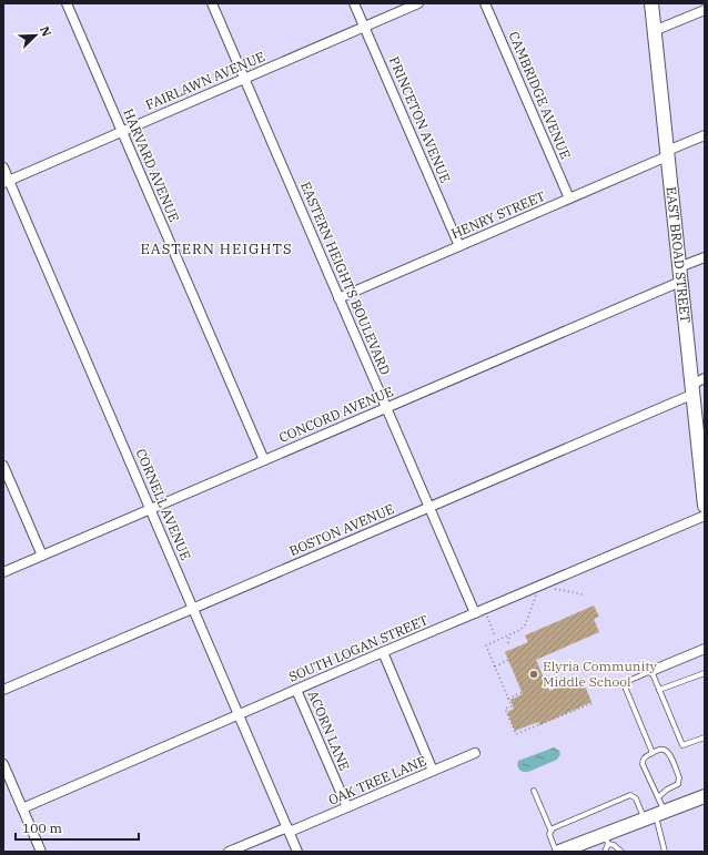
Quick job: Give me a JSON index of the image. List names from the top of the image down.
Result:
{
  "streets": {
    "street": [
      "FAIRLAWN AVENUE",
      "CAMBRIDGE AVENUE",
      "PRINCETON AVENUE",
      "HARVARD AVENUE",
      "HENRY STREET",
      "EAST BROAD STREET",
      "EASTERN HEIGHTS BOULEVARD",
      "CONCORD AVENUE",
      "CORNELL AVENUE",
      "BOSTON AVENUE",
      "SOUTH LOGAN STREET",
      "ACORN LANE",
      "OAK TREE LANE"
    ]
  },
  "crossings": [
    ["FAIRLAWN AVENUE", "PRINCETON AVENUE"],
    ["FAIRLAWN AVENUE", "HARVARD AVENUE"],
    ["FAIRLAWN AVENUE", "EASTERN HEIGHTS BOULEVARD"],
    ["FAIRLAWN AVENUE", "CORNELL AVENUE"],
    ["CAMBRIDGE AVENUE", "HENRY STREET"],
    ["PRINCETON AVENUE", "HENRY STREET"],
    ["HARVARD AVENUE", "CONCORD AVENUE"],
    ["HENRY STREET", "EAST BROAD STREET"],
    ["HENRY STREET", "EASTERN HEIGHTS BOULEVARD"],
    ["EAST BROAD STREET", "CONCORD AVENUE"],
    ["EAST BROAD STREET", "BOSTON AVENUE"],
    ["EASTERN HEIGHTS BOULEVARD", "CONCORD AVENUE"],
    ["EASTERN HEIGHTS BOULEVARD", "BOSTON AVENUE"],
    ["EASTERN HEIGHTS BOULEVARD", "SOUTH LOGAN STREET"],
    ["CONCORD AVENUE", "CORNELL AVENUE"],
    ["CORNELL AVENUE", "BOSTON AVENUE"],
    ["CORNELL AVENUE", "SOUTH LOGAN STREET"],
    ["CORNELL AVENUE", "OAK TREE LANE"],
    ["SOUTH LOGAN STREET", "ACORN LANE"],
    ["ACORN LANE", "OAK TREE LANE"]
  ],
  "districts": ["EASTERN HEIGHTS"],
  "places": ["Elyria Community Middle School"],
  "scale_bar": "100 m",
  "north": "top right"
}
